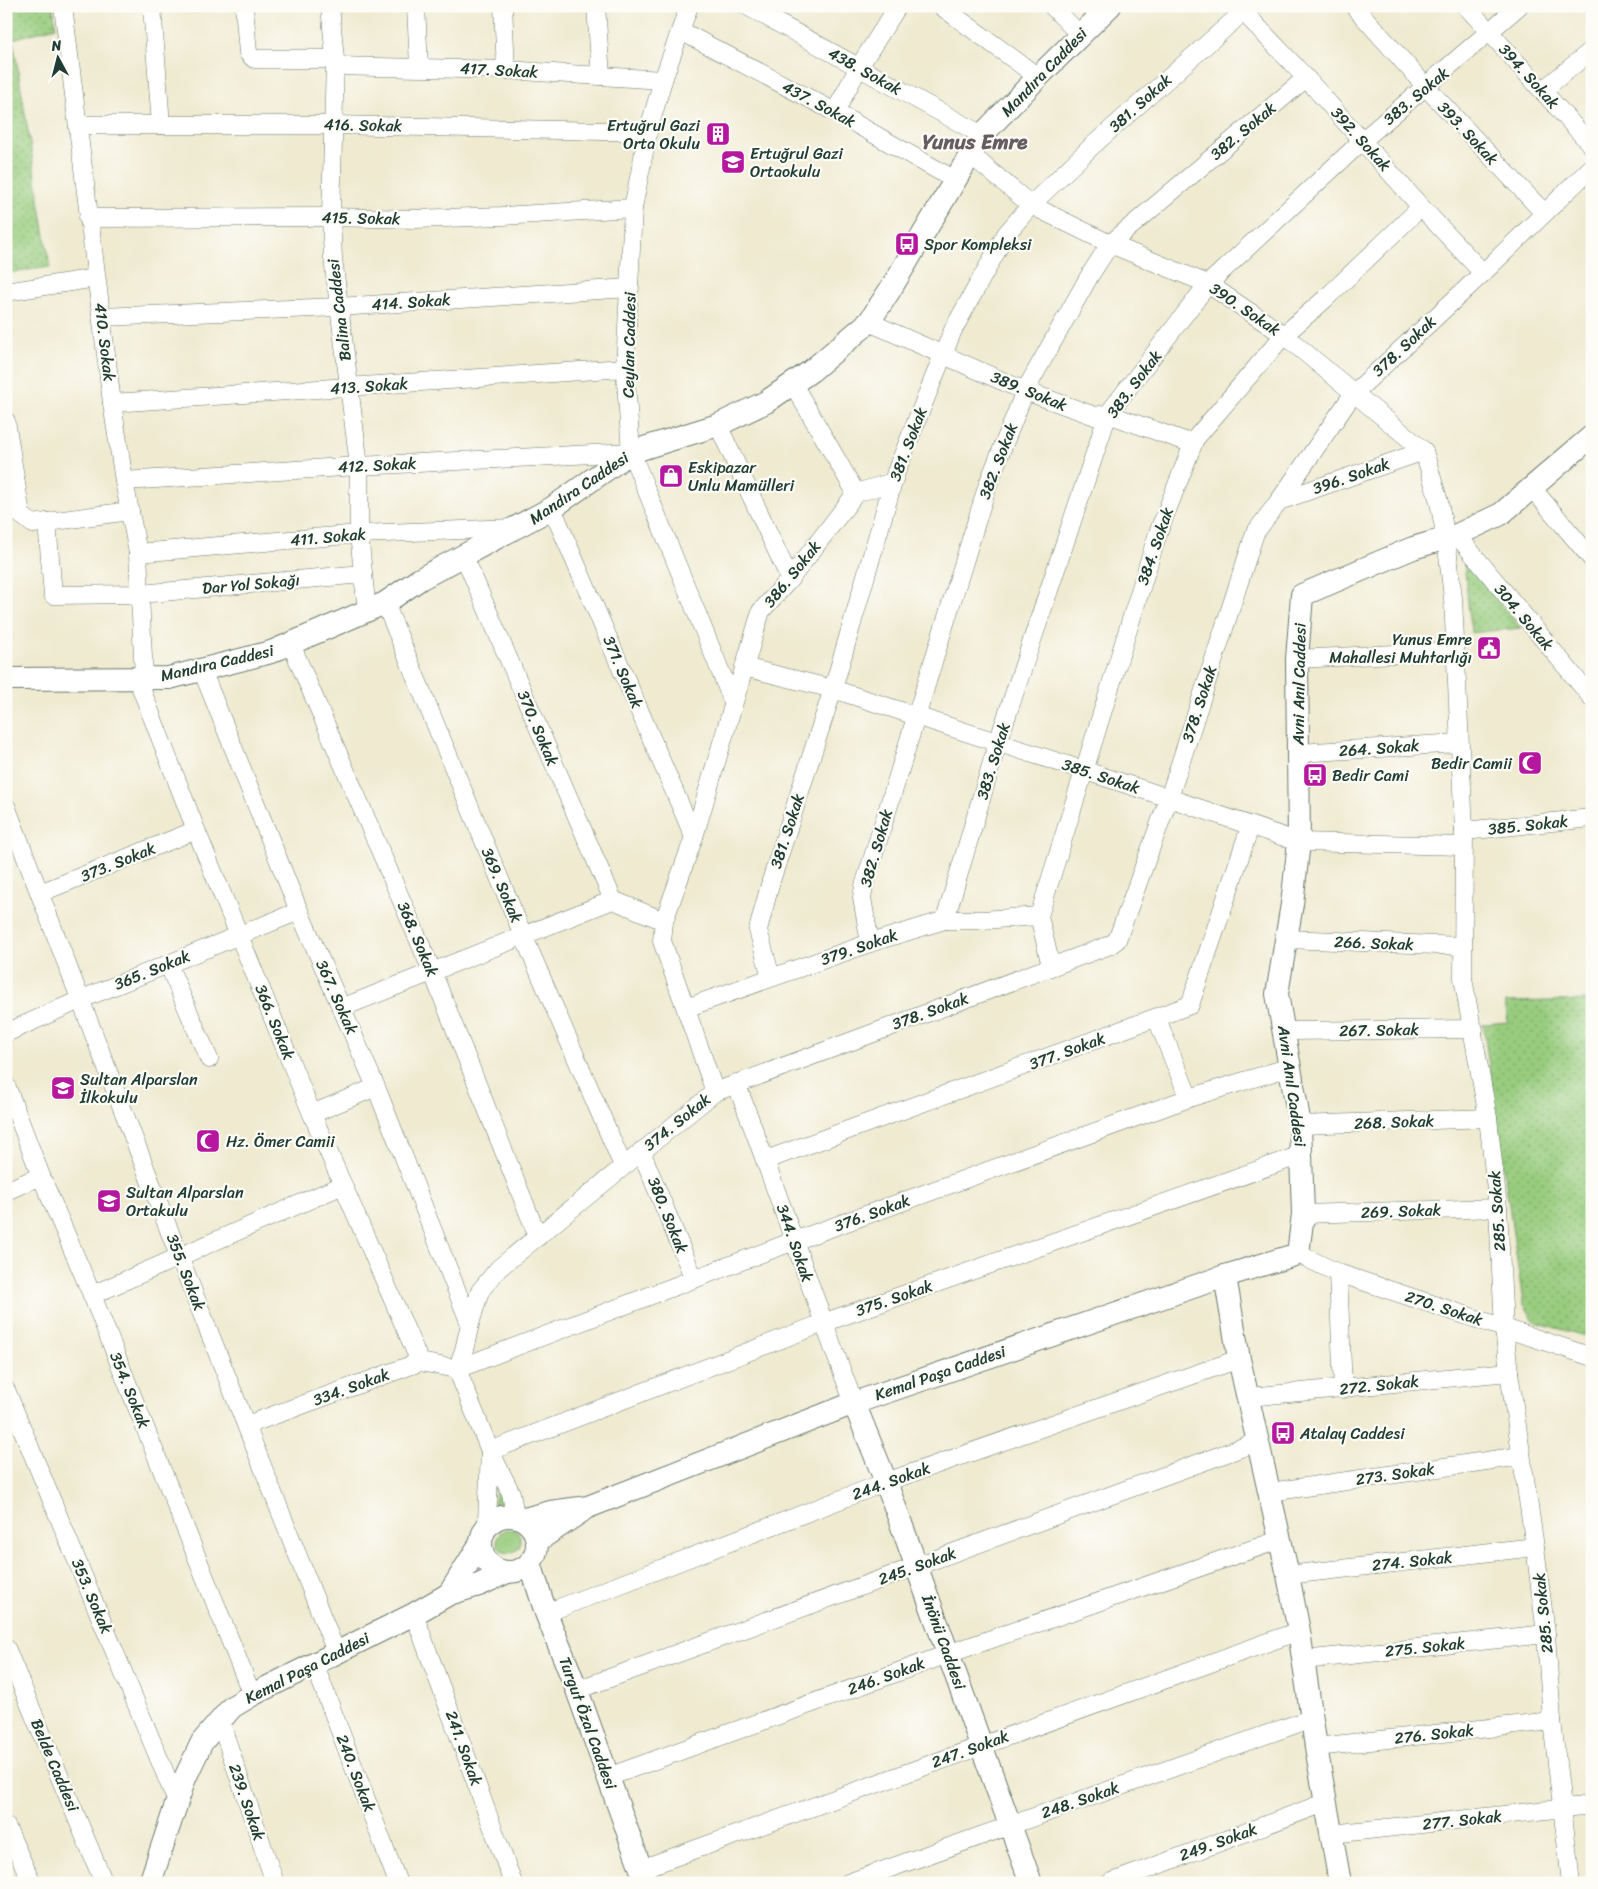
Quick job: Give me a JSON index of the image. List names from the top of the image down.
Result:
{
  "streets": {
    "street": [
      "417. Sokak",
      "438. Sokak",
      "Mandıra Caddesi",
      "394. Sokak",
      "383. Sokak",
      "381. Sokak",
      "437. Sokak",
      "416. Sokak",
      "382. Sokak",
      "393. Sokak",
      "392. Sokak",
      "415. Sokak",
      "414. Sokak",
      "390. Sokak",
      "Balina Caddesi",
      "410. Sokak",
      "Ceylan Caddesi",
      "378. Sokak",
      "413. Sokak",
      "389. Sokak",
      "412. Sokak",
      "396. Sokak",
      "411. Sokak",
      "384. Sokak",
      "386. Sokak",
      "Dar Yol Sokağı",
      "304. Sokak",
      "371. Sokak",
      "Avni Anıl Caddesi",
      "370. Sokak",
      "264. Sokak",
      "385. Sokak",
      "373. Sokak",
      "369. Sokak",
      "368. Sokak",
      "266. Sokak",
      "379. Sokak",
      "365. Sokak",
      "367. Sokak",
      "366. Sokak",
      "267. Sokak",
      "377. Sokak",
      "374. Sokak",
      "268. Sokak",
      "269. Sokak",
      "285. Sokak",
      "376. Sokak",
      "380. Sokak",
      "344. Sokak",
      "355. Sokak",
      "375. Sokak",
      "270. Sokak",
      "Kemal Paşa Caddesi",
      "272. Sokak",
      "334. Sokak",
      "354. Sokak",
      "273. Sokak",
      "244. Sokak",
      "274. Sokak",
      "245. Sokak",
      "353. Sokak",
      "İnönü Caddesi",
      "275. Sokak",
      "246. Sokak",
      "Turgut Özal Caddesi",
      "276. Sokak",
      "241. Sokak",
      "247. Sokak",
      "Belde Caddesi",
      "240. Sokak",
      "248. Sokak",
      "239. Sokak",
      "277. Sokak",
      "249. Sokak"
    ]
  },
  "crossings": [
    ["417. Sokak", "Balina Caddesi"],
    ["417. Sokak", "Ceylan Caddesi"],
    ["438. Sokak", "Mandıra Caddesi"],
    ["Mandıra Caddesi", "437. Sokak"],
    ["Mandıra Caddesi", "390. Sokak"],
    ["Mandıra Caddesi", "Balina Caddesi"],
    ["Mandıra Caddesi", "410. Sokak"],
    ["Mandıra Caddesi", "Ceylan Caddesi"],
    ["Mandıra Caddesi", "389. Sokak"],
    ["Mandıra Caddesi", "412. Sokak"],
    ["Mandıra Caddesi", "411. Sokak"],
    ["Mandıra Caddesi", "371. Sokak"],
    ["Mandıra Caddesi", "370. Sokak"],
    ["Mandıra Caddesi", "369. Sokak"],
    ["Mandıra Caddesi", "368. Sokak"],
    ["Mandıra Caddesi", "367. Sokak"],
    ["Mandıra Caddesi", "366. Sokak"],
    ["394. Sokak", "383. Sokak"],
    ["383. Sokak", "393. Sokak"],
    ["383. Sokak", "392. Sokak"],
    ["383. Sokak", "390. Sokak"],
    ["383. Sokak", "389. Sokak"],
    ["383. Sokak", "385. Sokak"],
    ["383. Sokak", "379. Sokak"],
    ["381. Sokak", "392. Sokak"],
    ["381. Sokak", "390. Sokak"],
    ["381. Sokak", "389. Sokak"],
    ["381. Sokak", "385. Sokak"],
    ["381. Sokak", "379. Sokak"],
    ["437. Sokak", "Ceylan Caddesi"],
    ["416. Sokak", "Balina Caddesi"],
    ["416. Sokak", "410. Sokak"],
    ["416. Sokak", "Ceylan Caddesi"],
    ["382. Sokak", "392. Sokak"],
    ["382. Sokak", "390. Sokak"],
    ["382. Sokak", "389. Sokak"],
    ["382. Sokak", "385. Sokak"],
    ["382. Sokak", "379. Sokak"],
    ["393. Sokak", "378. Sokak"],
    ["392. Sokak", "378. Sokak"],
    ["392. Sokak", "384. Sokak"],
    ["415. Sokak", "Balina Caddesi"],
    ["415. Sokak", "410. Sokak"],
    ["415. Sokak", "Ceylan Caddesi"],
    ["414. Sokak", "Balina Caddesi"],
    ["414. Sokak", "410. Sokak"],
    ["414. Sokak", "Ceylan Caddesi"],
    ["390. Sokak", "378. Sokak"],
    ["390. Sokak", "396. Sokak"],
    ["390. Sokak", "384. Sokak"],
    ["Balina Caddesi", "413. Sokak"],
    ["Balina Caddesi", "412. Sokak"],
    ["Balina Caddesi", "411. Sokak"],
    ["Balina Caddesi", "Dar Yol Sokağı"],
    ["Balina Caddesi", "369. Sokak"],
    ["410. Sokak", "413. Sokak"],
    ["410. Sokak", "412. Sokak"],
    ["410. Sokak", "411. Sokak"],
    ["410. Sokak", "Dar Yol Sokağı"],
    ["410. Sokak", "366. Sokak"],
    ["Ceylan Caddesi", "413. Sokak"],
    ["Ceylan Caddesi", "412. Sokak"],
    ["Ceylan Caddesi", "386. Sokak"],
    ["Ceylan Caddesi", "374. Sokak"],
    ["378. Sokak", "396. Sokak"],
    ["378. Sokak", "385. Sokak"],
    ["378. Sokak", "374. Sokak"],
    ["378. Sokak", "344. Sokak"],
    ["389. Sokak", "384. Sokak"],
    ["384. Sokak", "385. Sokak"],
    ["384. Sokak", "379. Sokak"],
    ["386. Sokak", "385. Sokak"],
    ["386. Sokak", "374. Sokak"],
    ["304. Sokak", "Avni Anıl Caddesi"],
    ["304. Sokak", "285. Sokak"],
    ["371. Sokak", "374. Sokak"],
    ["Avni Anıl Caddesi", "264. Sokak"],
    ["Avni Anıl Caddesi", "385. Sokak"],
    ["Avni Anıl Caddesi", "266. Sokak"],
    ["Avni Anıl Caddesi", "267. Sokak"],
    ["Avni Anıl Caddesi", "268. Sokak"],
    ["Avni Anıl Caddesi", "269. Sokak"],
    ["Avni Anıl Caddesi", "285. Sokak"],
    ["Avni Anıl Caddesi", "376. Sokak"],
    ["Avni Anıl Caddesi", "375. Sokak"],
    ["Avni Anıl Caddesi", "270. Sokak"],
    ["Avni Anıl Caddesi", "Kemal Paşa Caddesi"],
    ["264. Sokak", "285. Sokak"],
    ["385. Sokak", "377. Sokak"],
    ["385. Sokak", "285. Sokak"],
    ["373. Sokak", "366. Sokak"],
    ["373. Sokak", "355. Sokak"],
    ["369. Sokak", "374. Sokak"],
    ["368. Sokak", "374. Sokak"],
    ["266. Sokak", "285. Sokak"],
    ["379. Sokak", "374. Sokak"],
    ["365. Sokak", "367. Sokak"],
    ["365. Sokak", "366. Sokak"],
    ["365. Sokak", "355. Sokak"],
    ["367. Sokak", "374. Sokak"],
    ["366. Sokak", "334. Sokak"],
    ["267. Sokak", "285. Sokak"],
    ["377. Sokak", "344. Sokak"],
    ["374. Sokak", "376. Sokak"],
    ["374. Sokak", "380. Sokak"],
    ["268. Sokak", "285. Sokak"],
    ["269. Sokak", "285. Sokak"],
    ["285. Sokak", "270. Sokak"],
    ["285. Sokak", "272. Sokak"],
    ["285. Sokak", "273. Sokak"],
    ["285. Sokak", "274. Sokak"],
    ["285. Sokak", "275. Sokak"],
    ["285. Sokak", "276. Sokak"],
    ["285. Sokak", "277. Sokak"],
    ["376. Sokak", "380. Sokak"],
    ["376. Sokak", "344. Sokak"],
    ["344. Sokak", "375. Sokak"],
    ["344. Sokak", "Kemal Paşa Caddesi"],
    ["344. Sokak", "İnönü Caddesi"],
    ["355. Sokak", "Kemal Paşa Caddesi"],
    ["355. Sokak", "334. Sokak"],
    ["270. Sokak", "Kemal Paşa Caddesi"],
    ["Kemal Paşa Caddesi", "354. Sokak"],
    ["Kemal Paşa Caddesi", "353. Sokak"],
    ["Kemal Paşa Caddesi", "İnönü Caddesi"],
    ["Kemal Paşa Caddesi", "Turgut Özal Caddesi"],
    ["Kemal Paşa Caddesi", "241. Sokak"],
    ["Kemal Paşa Caddesi", "240. Sokak"],
    ["Kemal Paşa Caddesi", "239. Sokak"],
    ["244. Sokak", "İnönü Caddesi"],
    ["244. Sokak", "Turgut Özal Caddesi"],
    ["245. Sokak", "İnönü Caddesi"],
    ["245. Sokak", "Turgut Özal Caddesi"],
    ["İnönü Caddesi", "246. Sokak"],
    ["İnönü Caddesi", "247. Sokak"],
    ["İnönü Caddesi", "248. Sokak"],
    ["246. Sokak", "Turgut Özal Caddesi"],
    ["Turgut Özal Caddesi", "247. Sokak"]
  ],
  "districts": ["Yunus Emre"],
  "places": {
    "building": ["Ertuğrul Gazi Orta Okulu"],
    "school or university": ["Ertuğrul Gazi Ortaokulu", "Sultan Alparslan İlkokulu", "Sultan Alparslan Ortakulu"],
    "bus stop": ["Spor Kompleksi", "Bedir Cami", "Atalay Caddesi"],
    "shop": ["Eskipazar Unlu Mamülleri"],
    "public building": ["Yunus Emre Mahallesi Muhtarlığı"],
    "mosque": ["Bedir Camii", "Hz. Ömer Camii"]
  },
  "north": "top"
}
